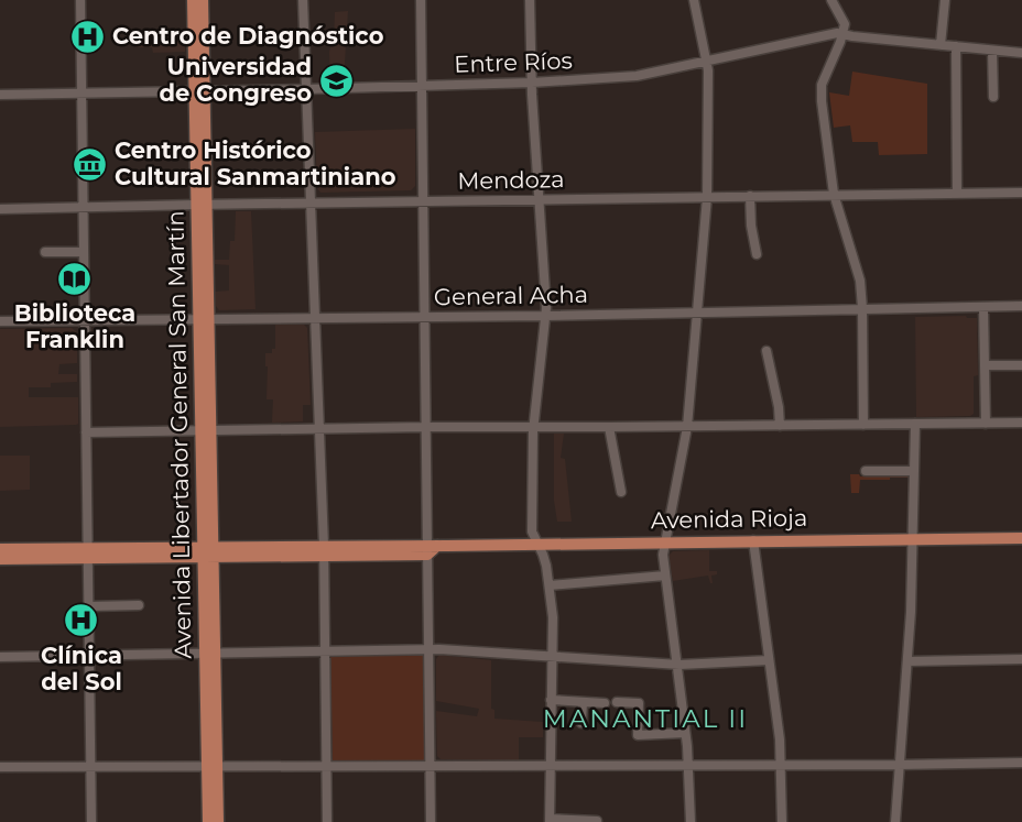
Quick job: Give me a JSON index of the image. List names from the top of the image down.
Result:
{
  "streets": {
    "main road": ["Avenida Libertador General San Martín", "Avenida Rioja"],
    "street": ["Entre Ríos", "Mendoza", "General Acha"]
  },
  "crossings": [
    ["Entre Ríos", "Avenida Libertador General San Martín"],
    ["Mendoza", "Avenida Libertador General San Martín"],
    ["General Acha", "Avenida Libertador General San Martín"],
    ["Avenida Libertador General San Martín", "Avenida Rioja"]
  ],
  "districts": ["MANANTIAL II"],
  "places": {
    "hospital": ["Centro de Diagnóstico", "Clínica del Sol"],
    "school or university": ["Universidad de Congreso"],
    "museum": ["Centro Histórico Cultural Sanmartiniano"],
    "library": ["Biblioteca Franklin"]
  }
}
